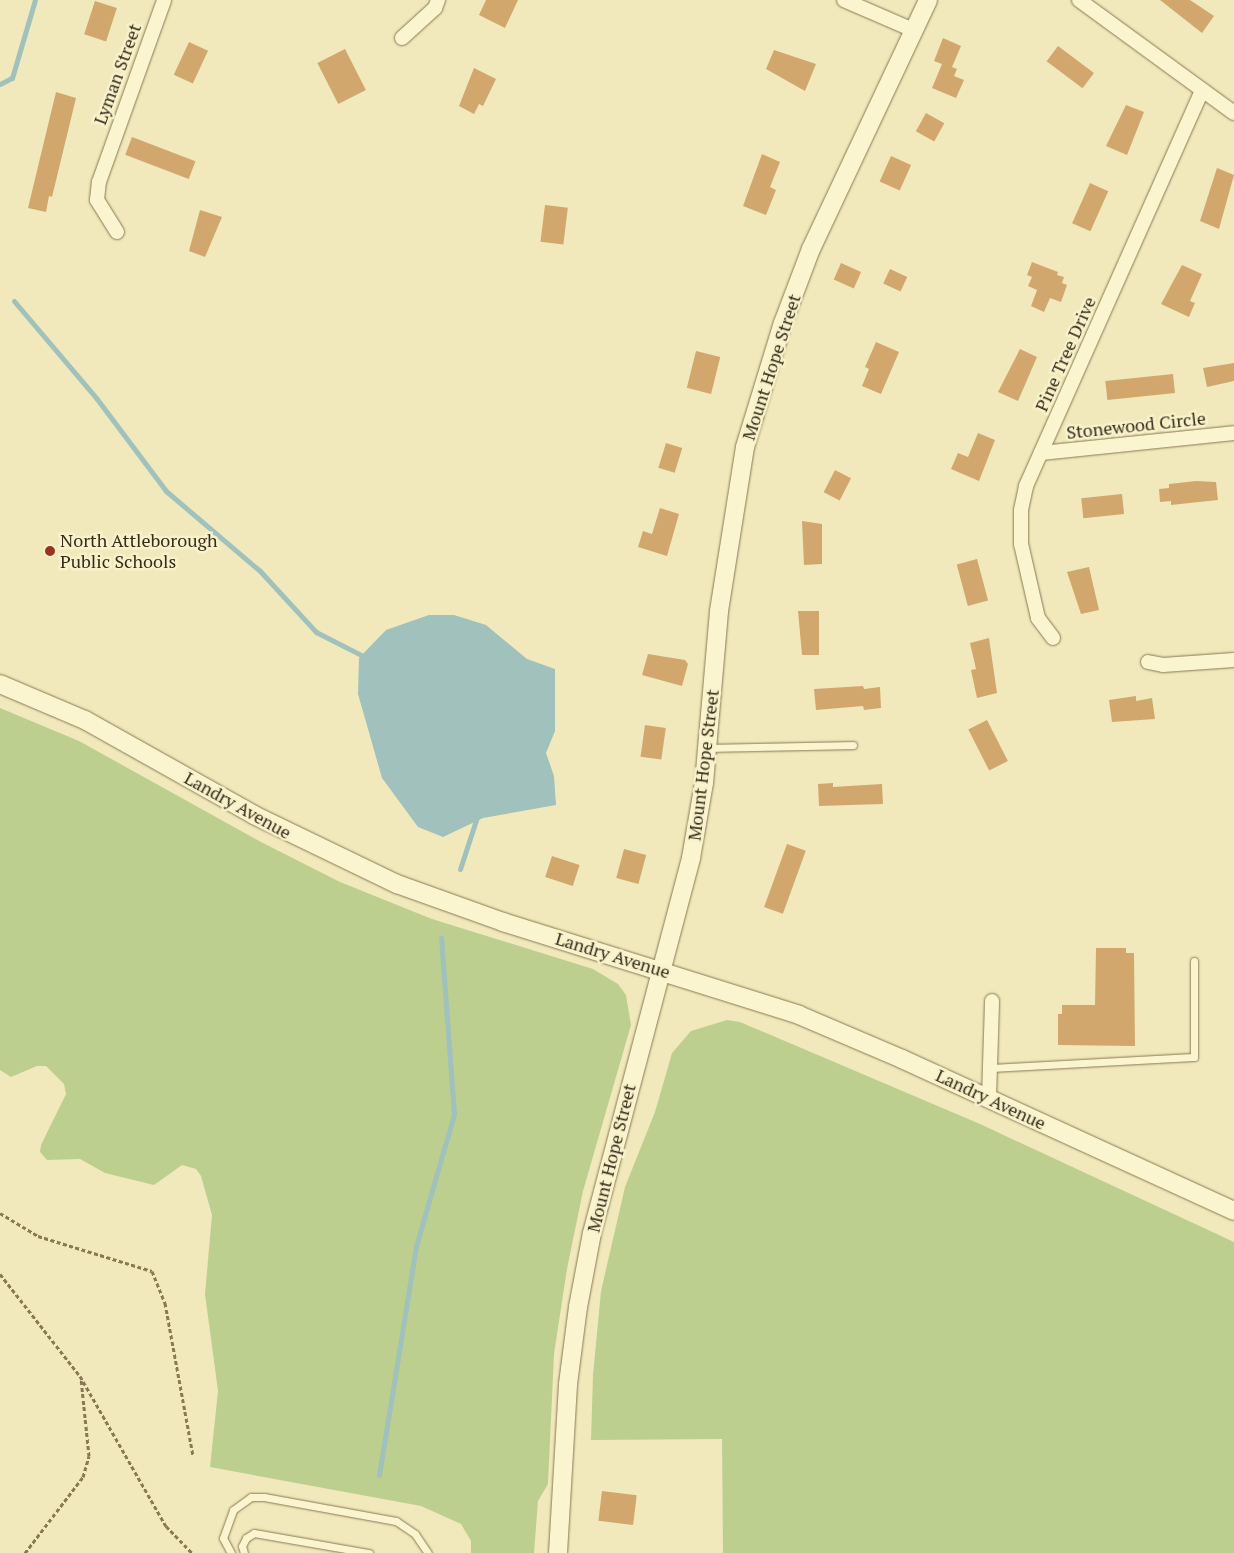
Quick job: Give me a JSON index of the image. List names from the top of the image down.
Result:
{
  "streets": {
    "street": [
      "Lyman Street",
      "Pine Tree Drive",
      "Mount Hope Street",
      "Stonewood Circle",
      "Landry Avenue"
    ]
  },
  "crossings": [
    ["Pine Tree Drive", "Stonewood Circle"],
    ["Mount Hope Street", "Landry Avenue"]
  ],
  "places": ["North Attleborough Public Schools"]
}
